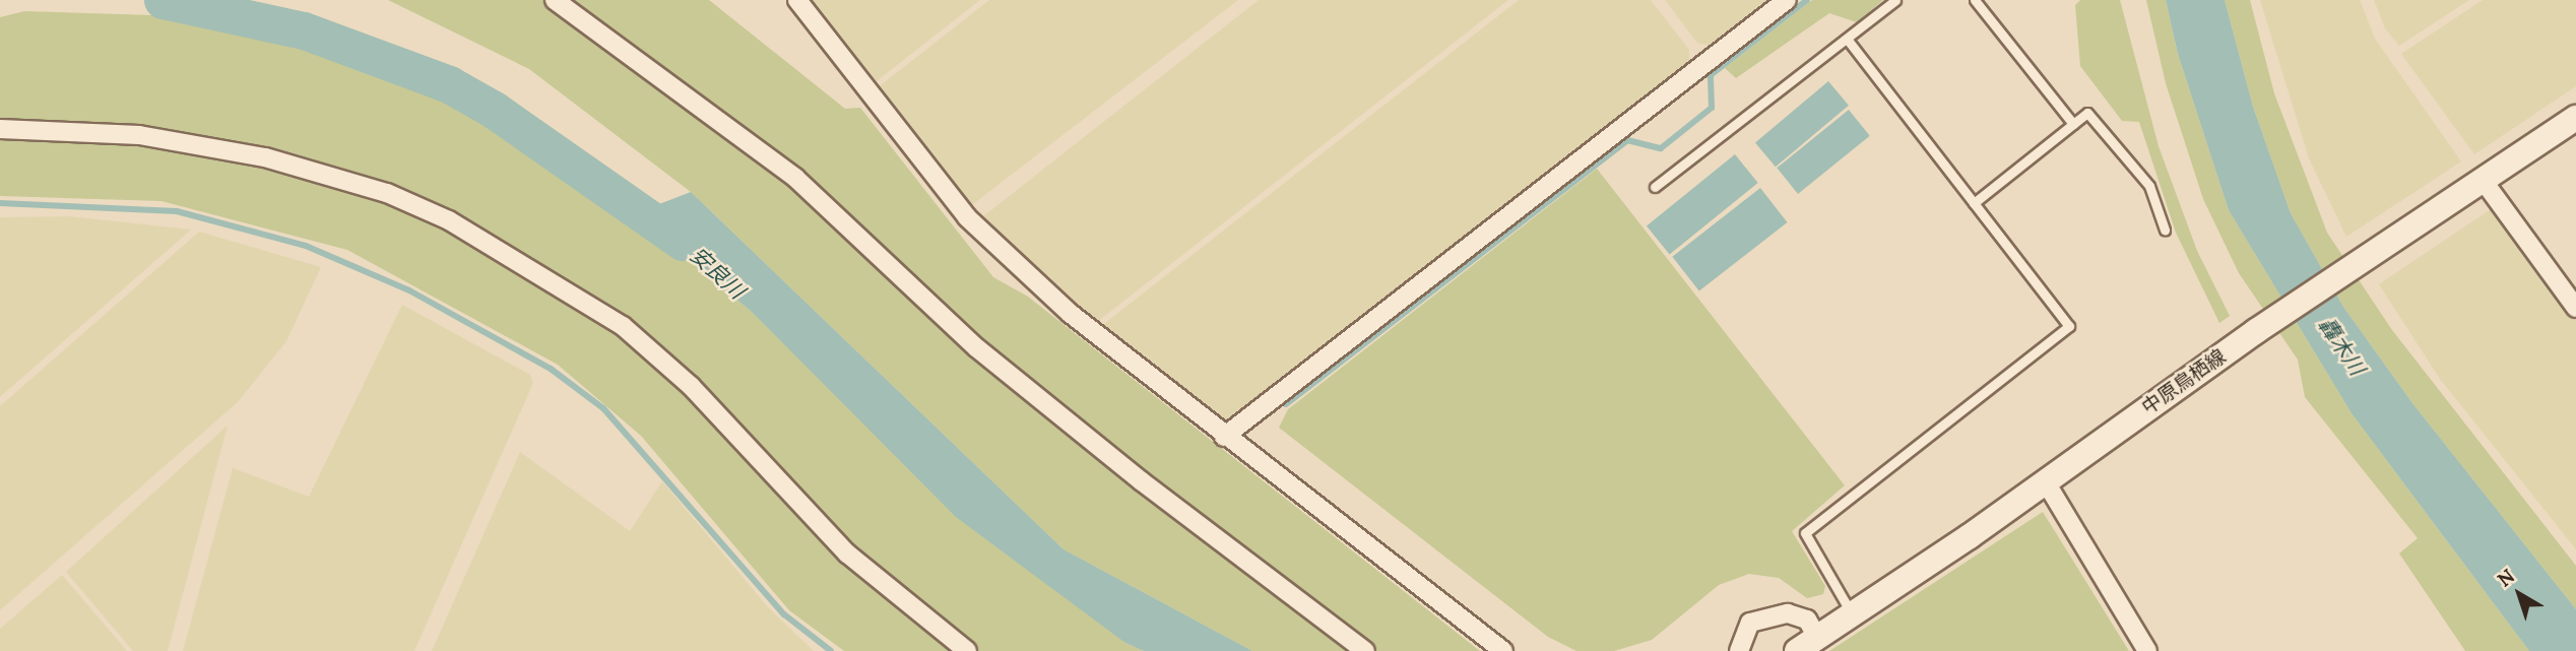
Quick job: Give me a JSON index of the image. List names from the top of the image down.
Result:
{
  "streets": {
    "main road": ["中原鳥栖線"]
  },
  "water": ["安良川", "轟木川"],
  "north": "top left"
}
